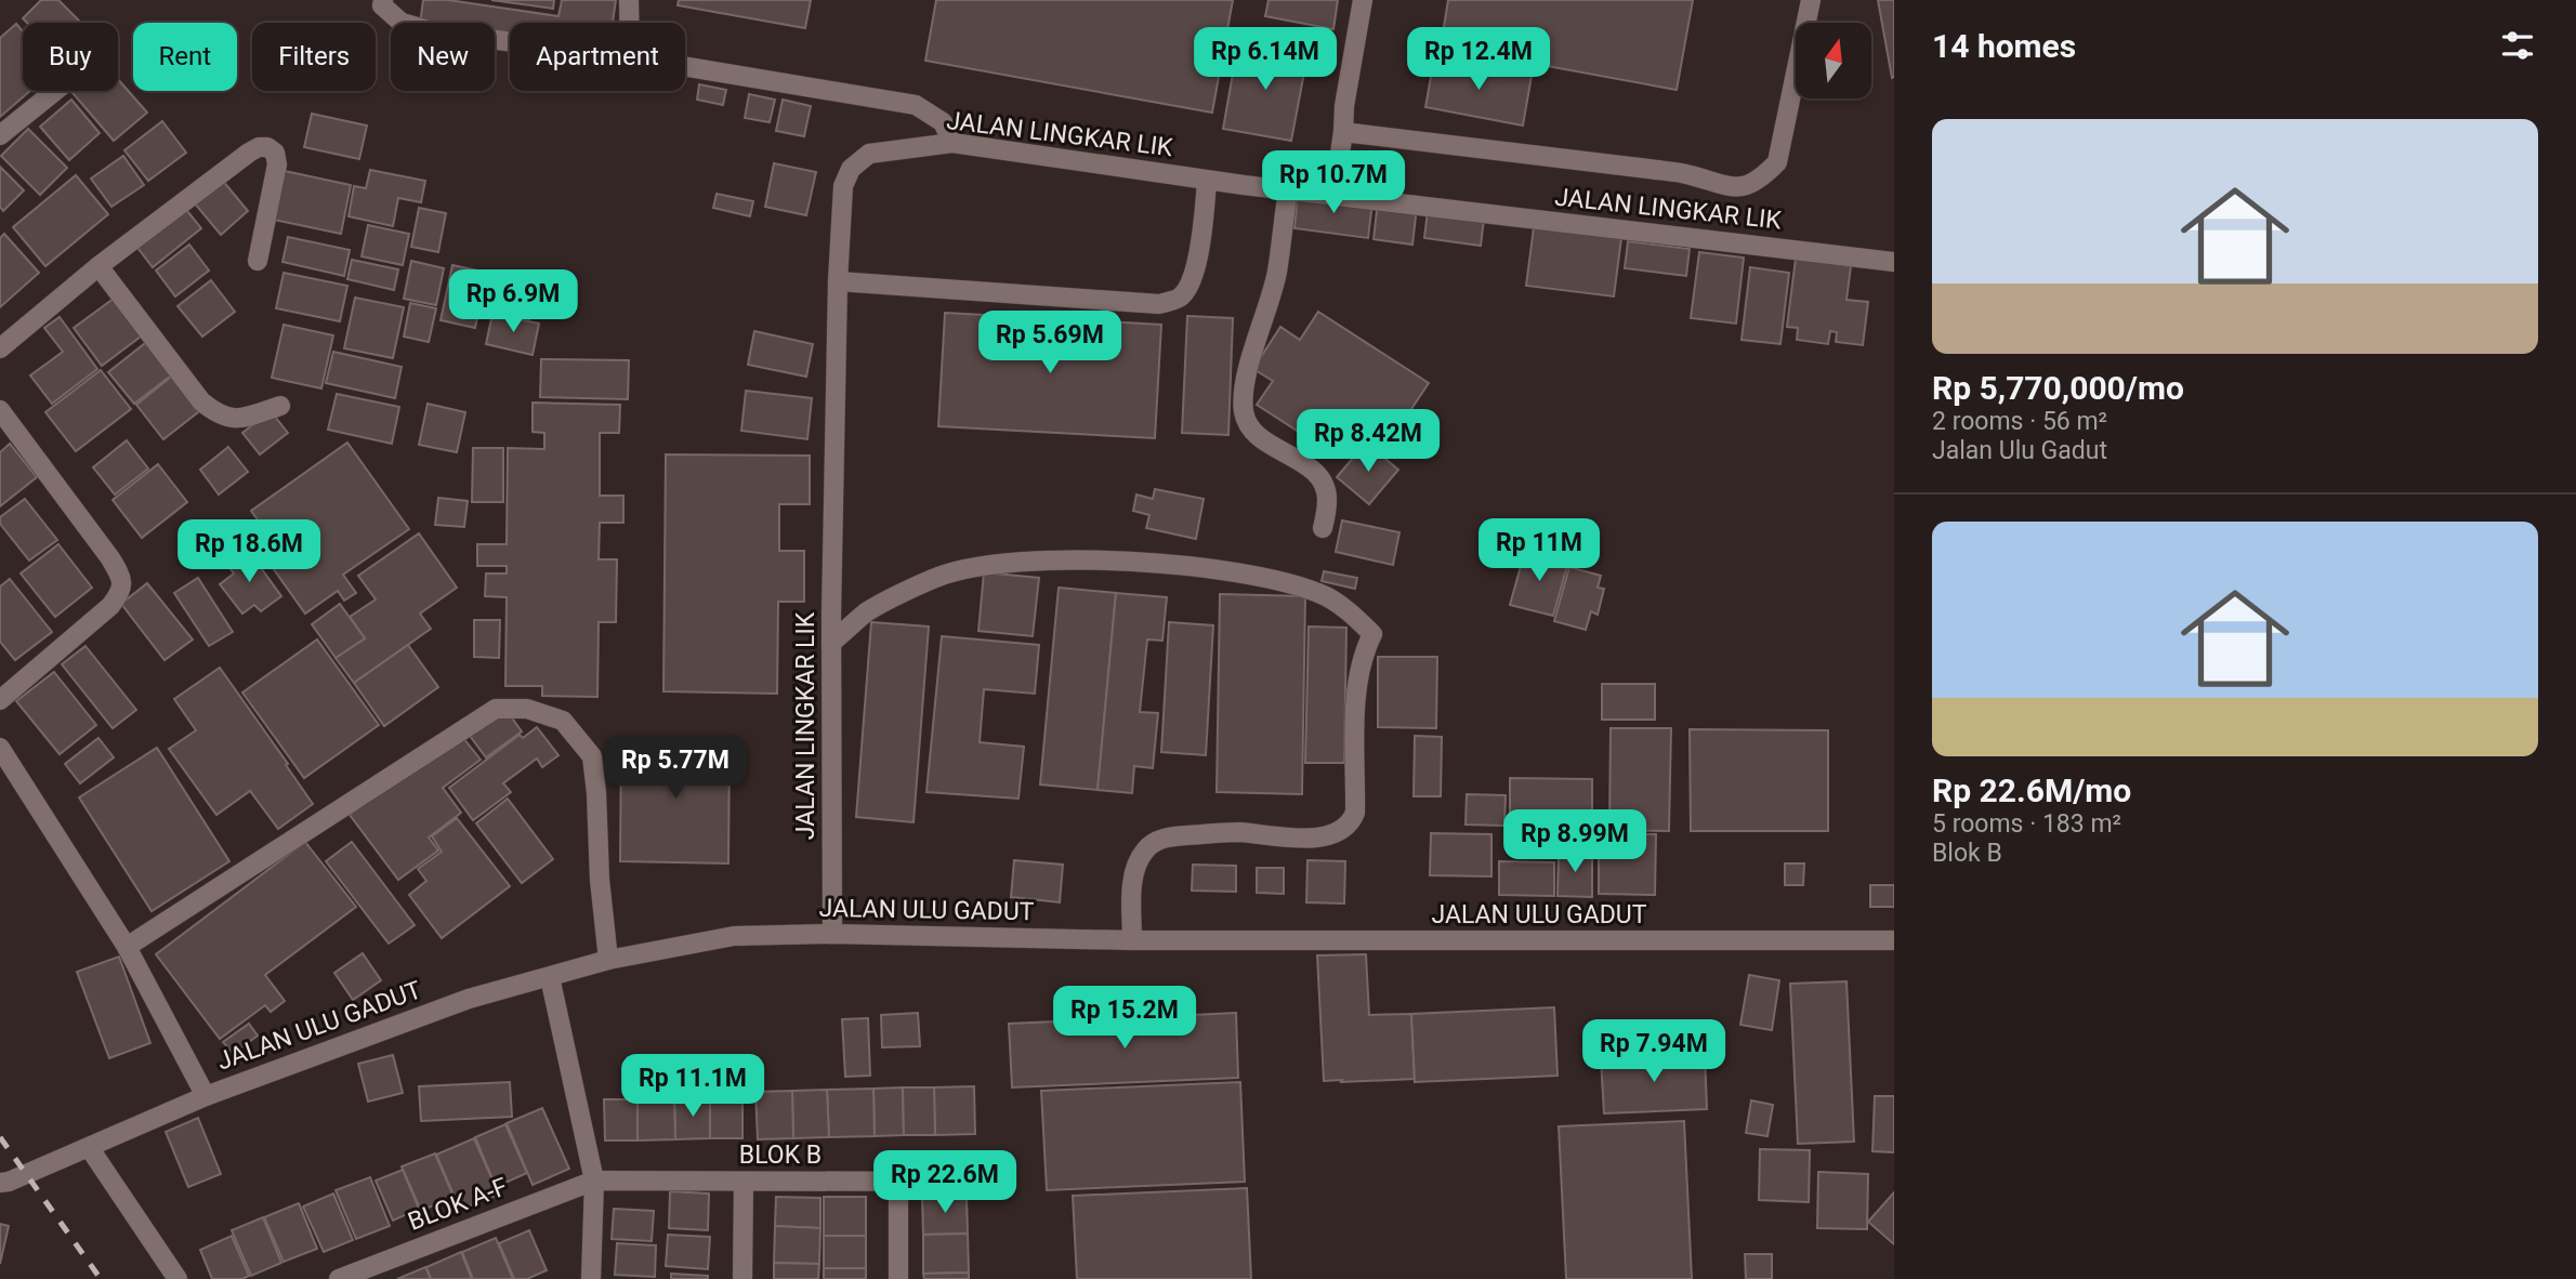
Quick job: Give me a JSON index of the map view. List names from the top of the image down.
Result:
{
  "streets": {
    "street": [
      "JALAN LINGKAR LIK",
      "JALAN ULU GADUT",
      "BLOK B",
      "BLOK A-F"
    ]
  },
  "crossings": [
    ["JALAN LINGKAR LIK", "JALAN ULU GADUT"],
    ["BLOK B", "BLOK A-F"]
  ],
  "north": "top",
  "page": {
    "heading": "14 homes",
    "chip": [
      "Buy",
      "Rent",
      "Filters",
      "New",
      "Apartment"
    ],
    "price": [
      "Rp 6.14M",
      "Rp 12.4M",
      "Rp 10.7M",
      "Rp 6.9M",
      "Rp 5.69M",
      "Rp 8.42M",
      "Rp 11M",
      "Rp 18.6M",
      "Rp 5.77M",
      "Rp 8.99M",
      "Rp 15.2M",
      "Rp 7.94M",
      "Rp 11.1M",
      "Rp 22.6M"
    ],
    "list": [
      {
        "name": "Rp 5,770,000/mo",
        "note": "2 rooms · 56 m² · Jalan Ulu Gadut"
      },
      {
        "name": "Rp 22.6M/mo",
        "note": "5 rooms · 183 m² · Blok B"
      }
    ]
  }
}
